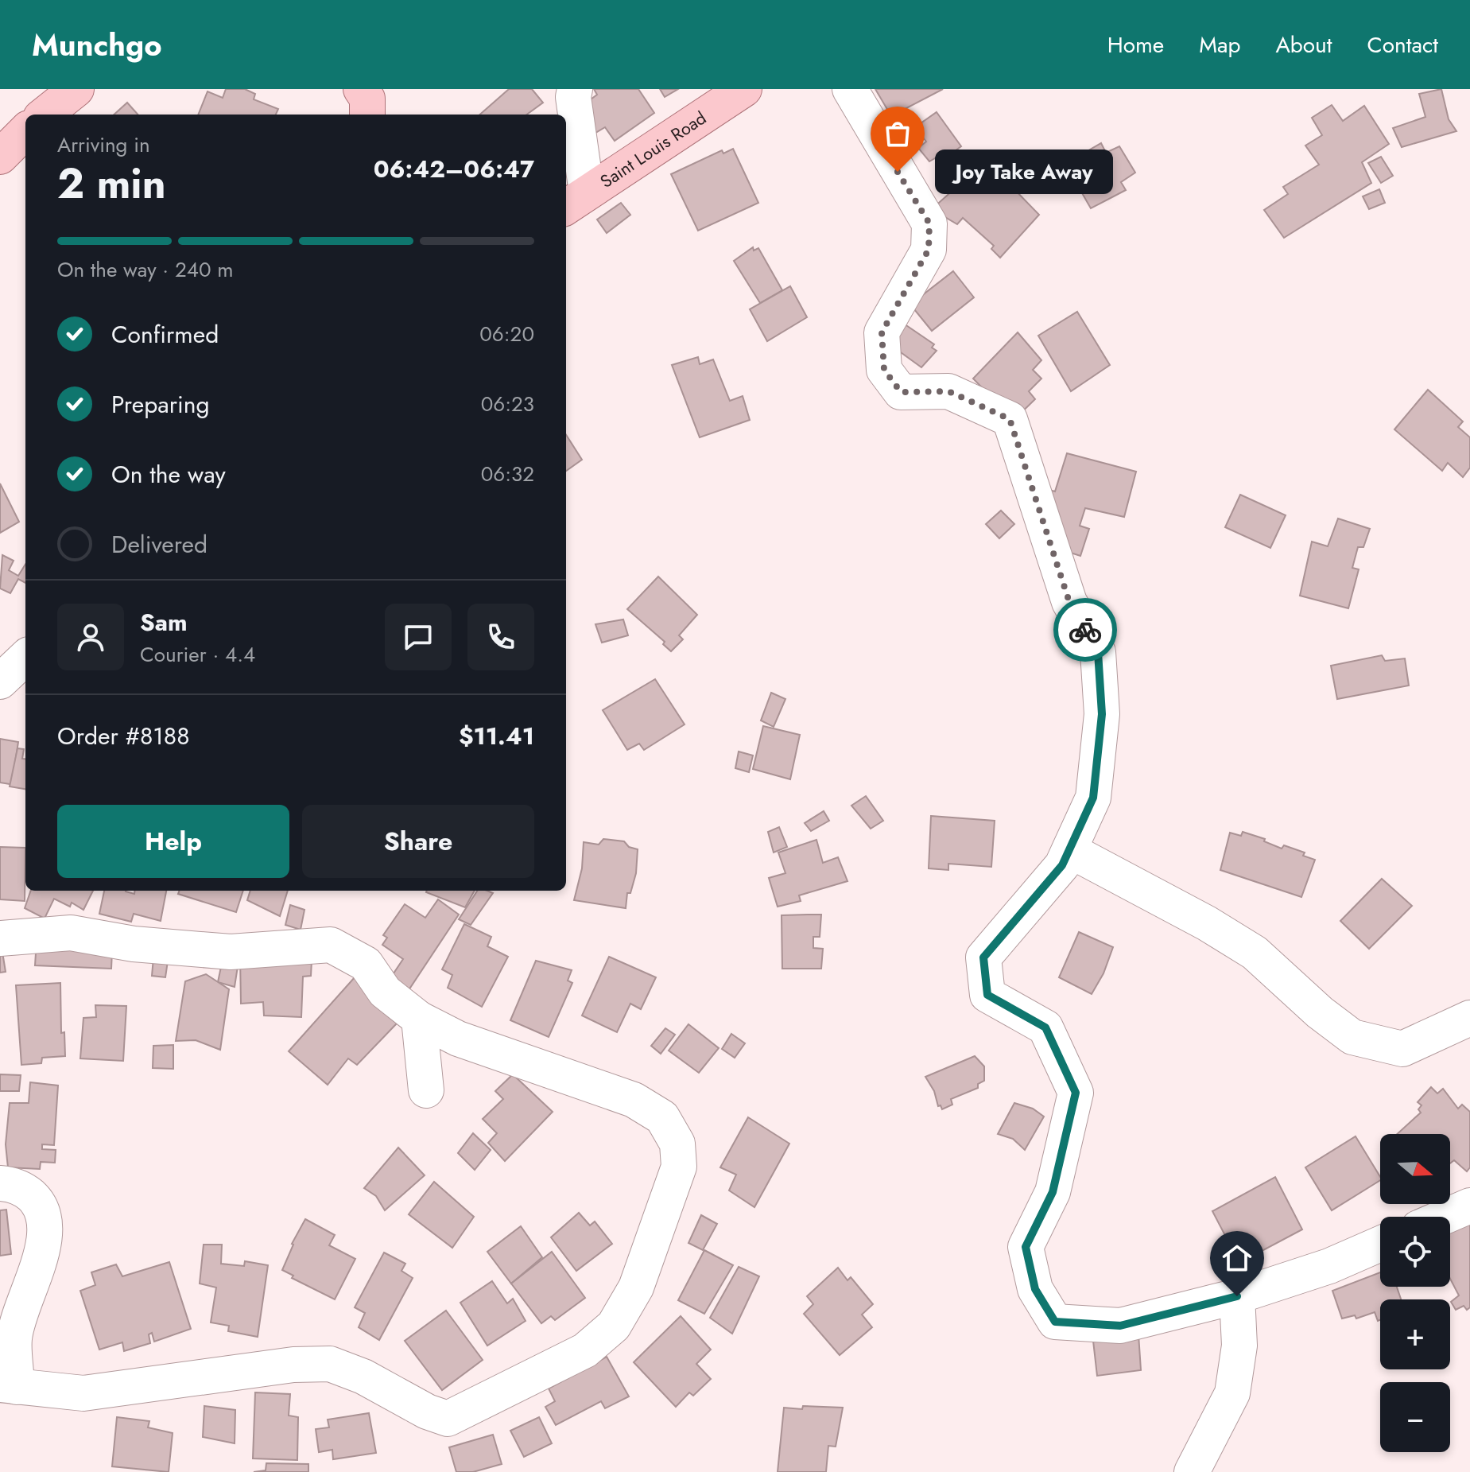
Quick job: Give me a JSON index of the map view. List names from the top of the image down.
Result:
{
  "streets": {
    "main road": ["Saint Louis Road"]
  },
  "places": ["Joy Take Away"],
  "north": "right",
  "page": {
    "header": "Munchgo",
    "nav": [
      "Home",
      "Map",
      "About",
      "Contact"
    ],
    "heading": ["2 min", "Arriving in", "06:42–06:47"],
    "panel": [
      "Sam",
      "Courier · 4.4",
      "Order #8188",
      "$11.41"
    ],
    "bubble": "Joy Take Away",
    "bar": "On the way · 240 m",
    "list": [
      ["Confirmed", "06:20"],
      ["Preparing", "06:23"],
      ["On the way", "06:32"],
      "Delivered"
    ],
    "buttons": ["Help", "Share"],
    "map_buttons": ["+", "−"]
  }
}
